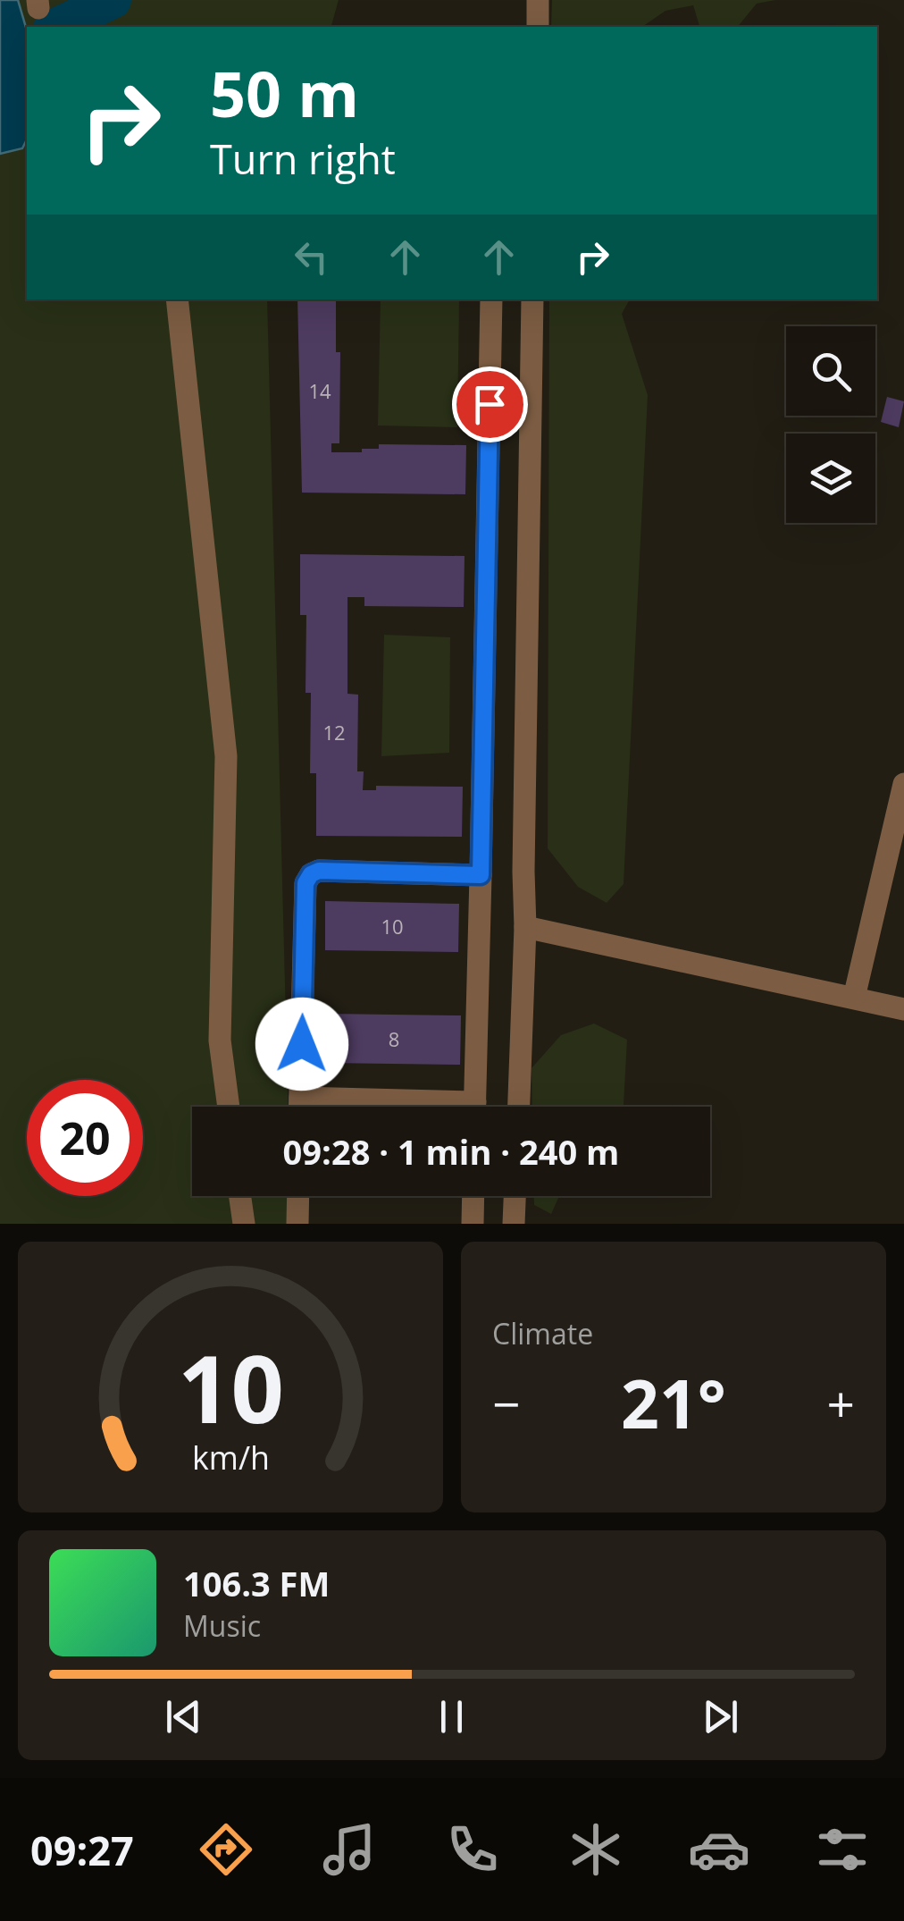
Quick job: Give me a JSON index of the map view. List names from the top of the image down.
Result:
{
  "house_numbers": [
    "14",
    "12",
    "10",
    "8"
  ],
  "page": {
    "turn": ["50 m", "Turn right"],
    "limit": "20",
    "trip": "09:28 · 1 min · 240 m",
    "tile": "Climate",
    "heat": ["−", "21°", "+"],
    "song": ["106.3 FM", "Music"],
    "tabs": "09:27",
    "gauge": ["10", "km/h"]
  }
}
